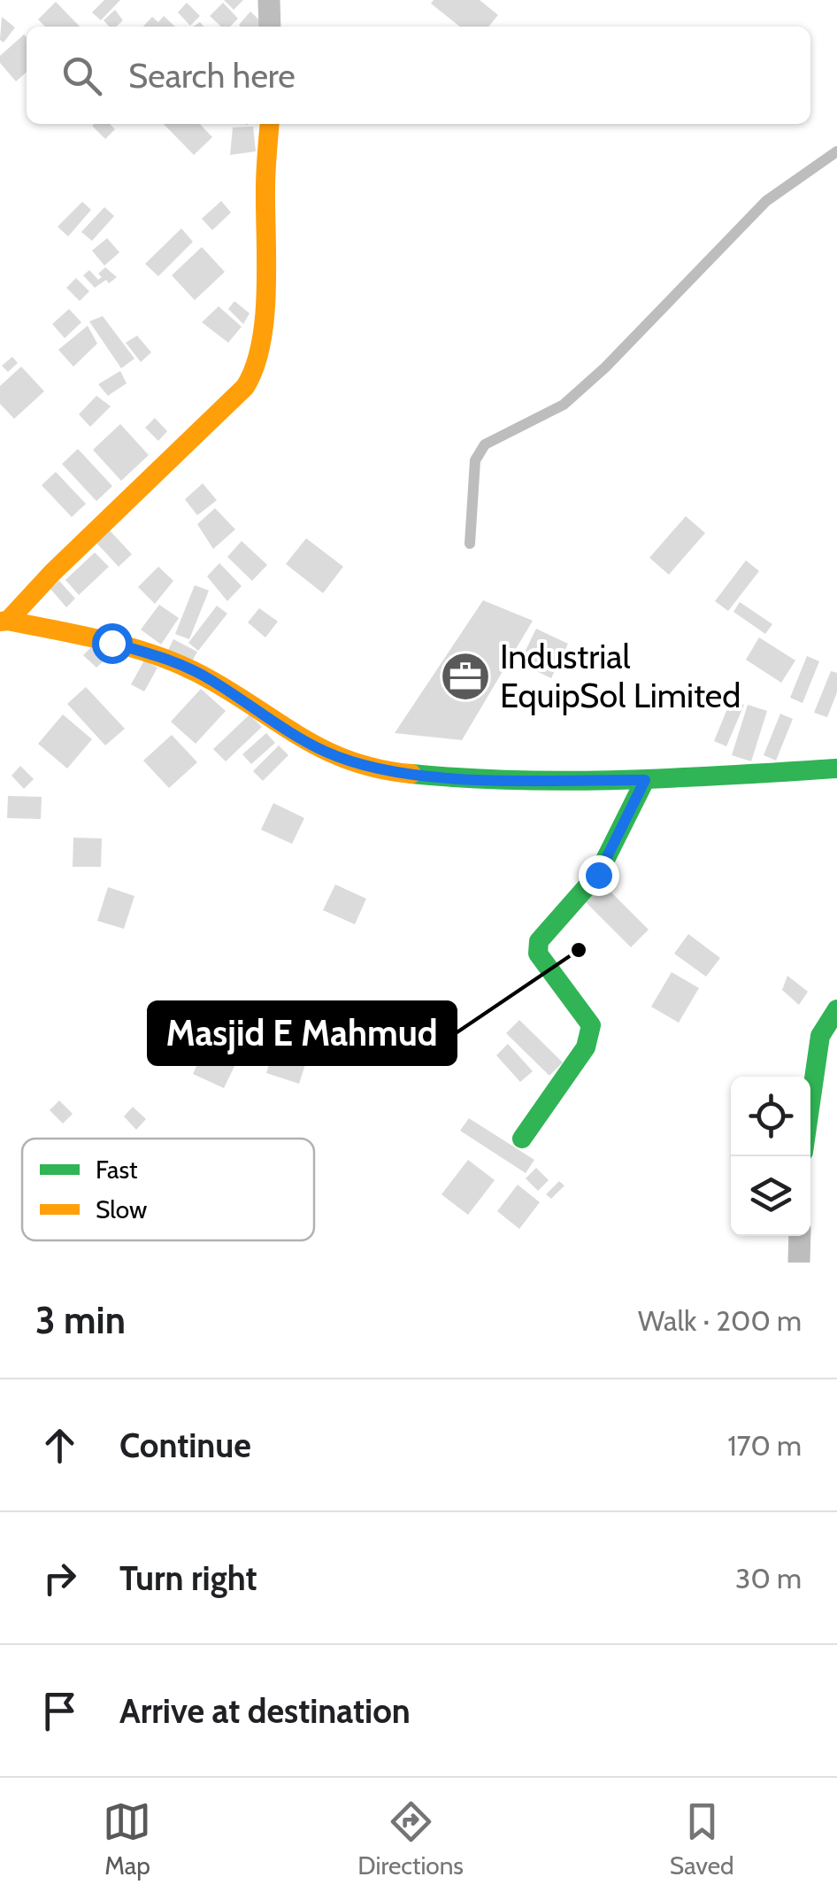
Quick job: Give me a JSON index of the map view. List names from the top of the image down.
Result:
{
  "places": {
    "office": ["Industrial EquipSol Limited"],
    "other": ["Masjid E Mahmud"]
  },
  "legend": ["Fast", "Slow"],
  "page": {
    "search": "Search here",
    "heading": ["3 min", "Walk · 200 m"],
    "list": [
      ["Continue", "170 m"],
      ["Turn right", "30 m"],
      "Arrive at destination"
    ],
    "nav": ["Map", "Directions", "Saved"]
  }
}
